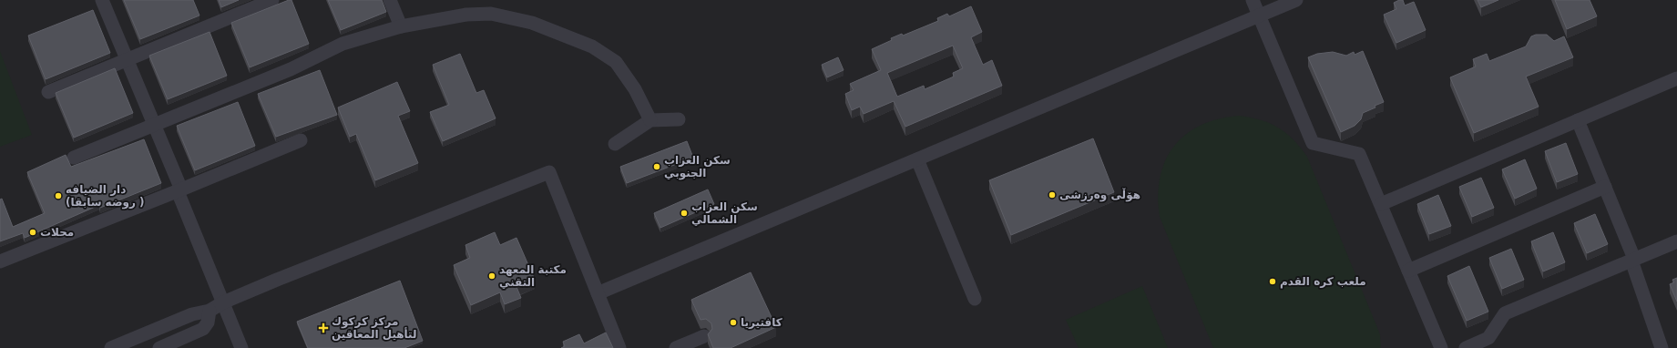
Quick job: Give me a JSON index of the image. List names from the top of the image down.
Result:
{
  "places": {
    "other": [
      "سكن العزاب الجنوبي",
      "هۆڵی وەرزشی",
      "دار الضيافه (روضه سابقا )",
      "سكن العزاب الشمالي",
      "محلات",
      "مكتبة المعهد التقني",
      "ملعب كره القدم",
      "کافتیریا"
    ],
    "health": ["مركز كركوك لتأهيل المعاقين"]
  }
}
